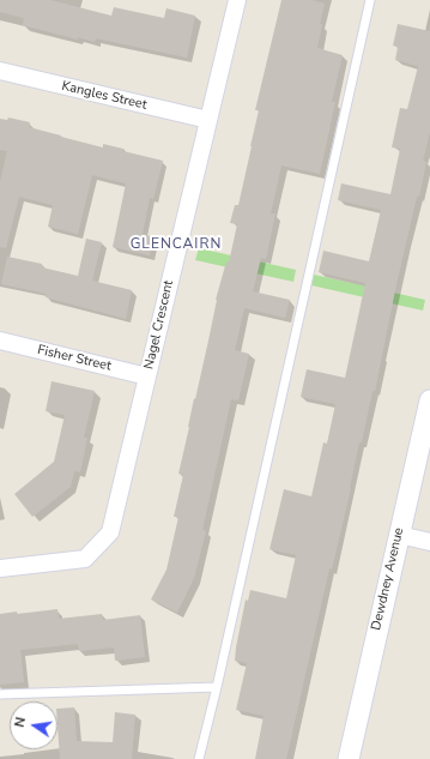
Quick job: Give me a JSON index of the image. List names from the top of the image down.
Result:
{
  "streets": {
    "street": [
      "Kangles Street",
      "Nagel Crescent",
      "Fisher Street",
      "Dewdney Avenue"
    ]
  },
  "crossings": [
    ["Kangles Street", "Nagel Crescent"],
    ["Nagel Crescent", "Fisher Street"]
  ],
  "districts": ["GLENCAIRN"],
  "north": "left"
}
